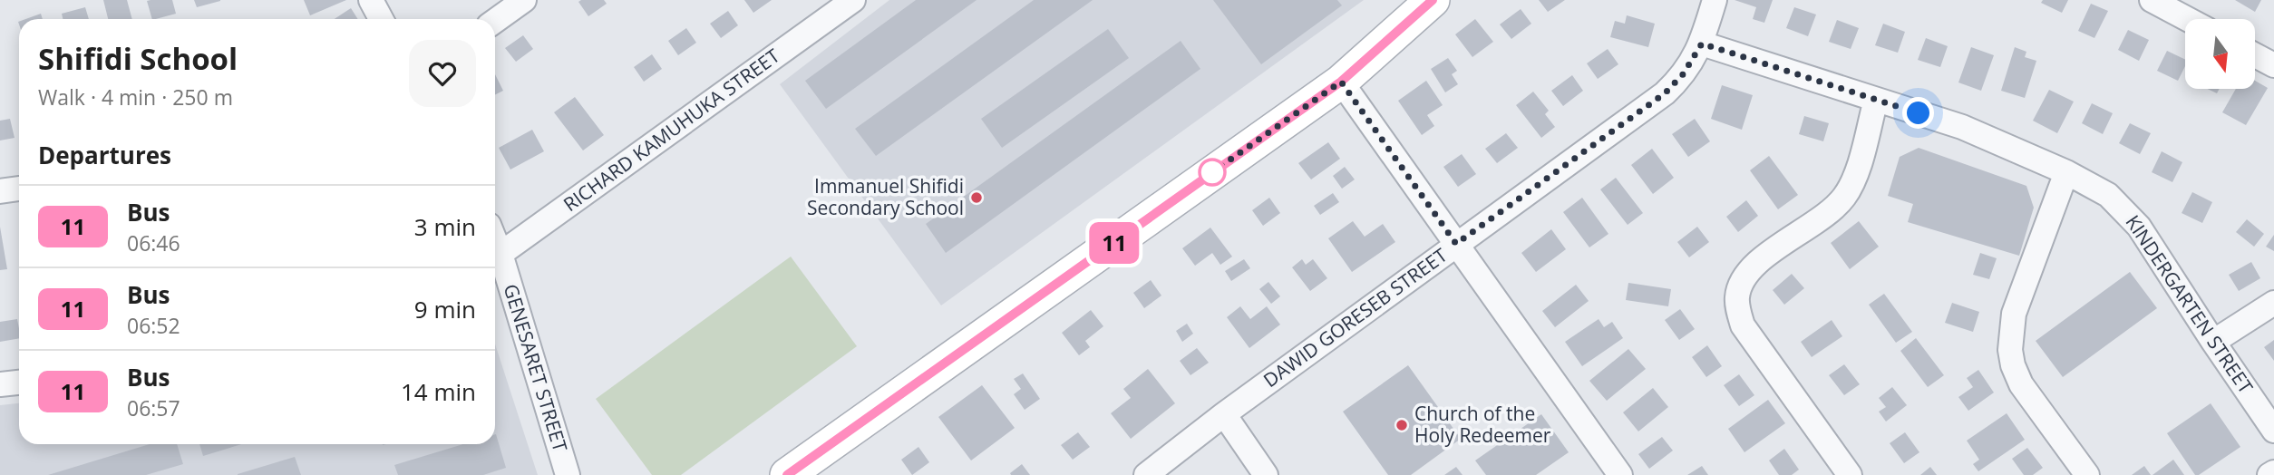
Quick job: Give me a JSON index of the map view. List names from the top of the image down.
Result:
{
  "streets": {
    "street": [
      "RICHARD KAMUHUKA STREET",
      "KINDERGARTEN STREET",
      "DAWID GORESEB STREET",
      "GENESARET STREET"
    ]
  },
  "crossings": [
    ["KINDERGARTEN STREET", "DAWID GORESEB STREET"]
  ],
  "places": ["Immanuel Shifidi Secondary School", "Church of the Holy Redeemer"],
  "lines": ["bus line 11"],
  "north": "bottom",
  "page": {
    "on_map": "11",
    "heading": [
      ["Shifidi School", "Walk · 4 min · 250 m"],
      "Departures"
    ],
    "list": [
      {
        "mark": "11",
        "name": "Bus",
        "note": "06:46",
        "value": "3 min"
      },
      {
        "mark": "11",
        "name": "Bus",
        "note": "06:52",
        "value": "9 min"
      },
      {
        "mark": "11",
        "name": "Bus",
        "note": "06:57",
        "value": "14 min"
      }
    ]
  }
}
